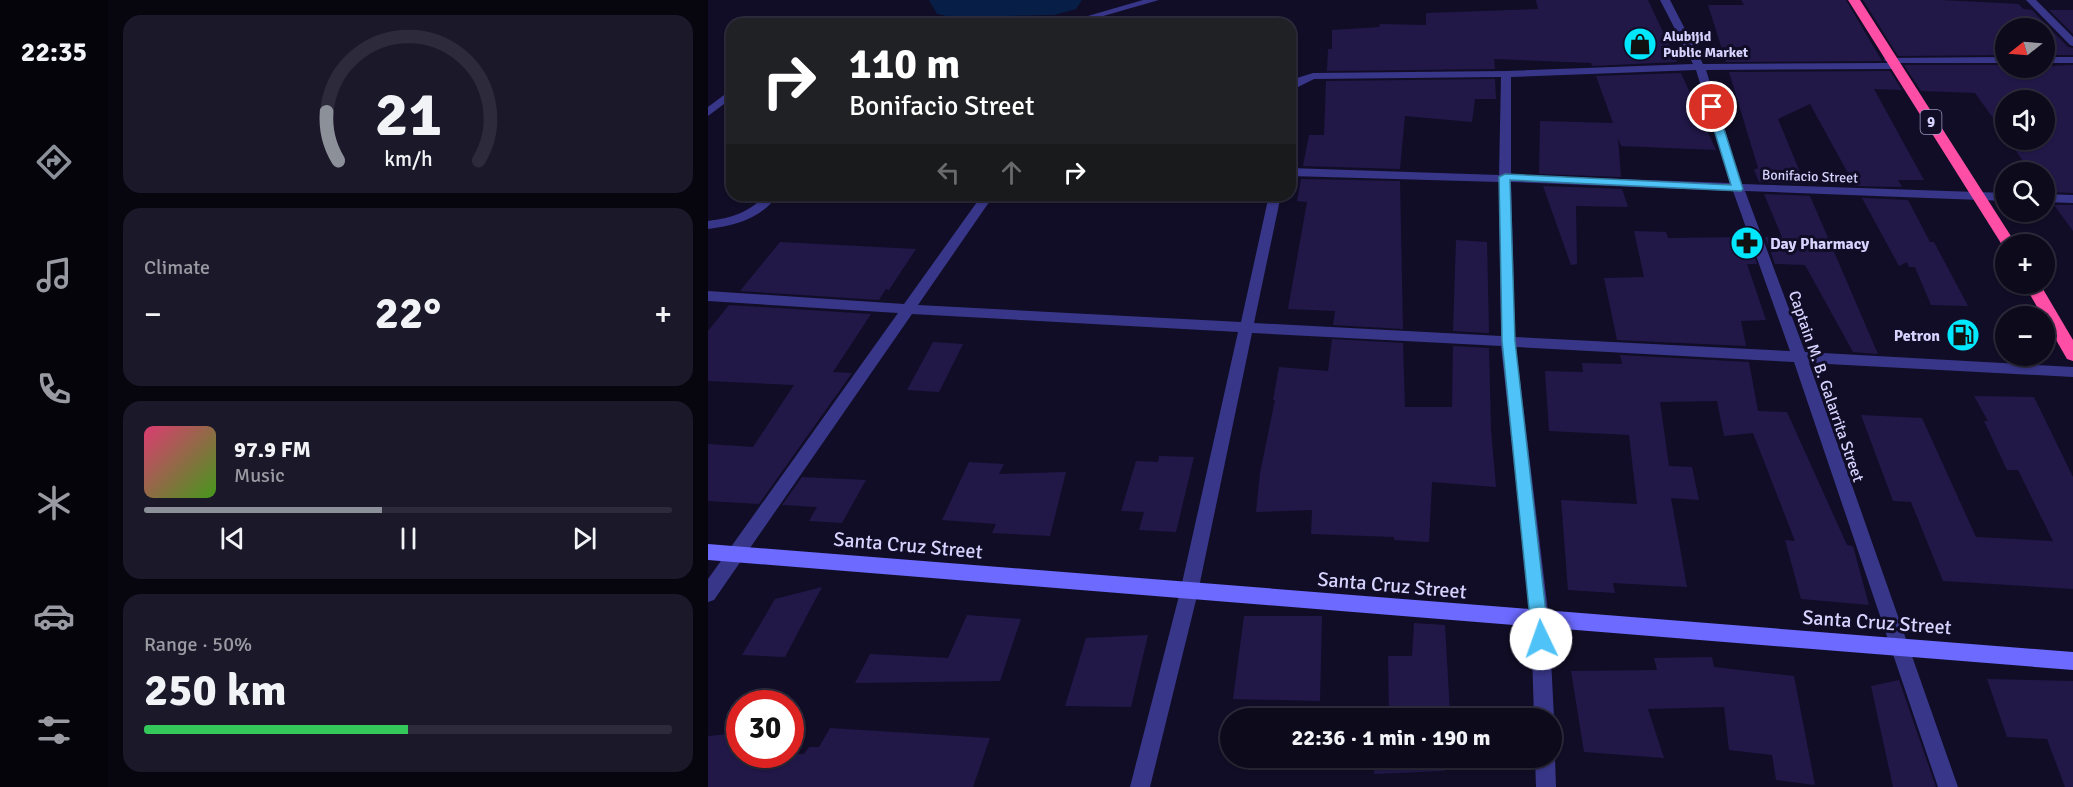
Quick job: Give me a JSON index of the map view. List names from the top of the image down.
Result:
{
  "streets": {
    "highway": ["9"],
    "street": ["Bonifacio Street", "Captain M. B. Galarrita Street", "Santa Cruz Street"]
  },
  "crossings": [
    ["9", "Bonifacio Street"],
    ["Bonifacio Street", "Captain M. B. Galarrita Street"],
    ["Captain M. B. Galarrita Street", "Santa Cruz Street"]
  ],
  "places": {
    "shop": ["Alubijid Public Market"],
    "pharmacy": ["Day Pharmacy"],
    "fuel station": ["Petron"]
  },
  "north": "left",
  "page": {
    "tabs": "22:35",
    "map_buttons": ["+", "−"],
    "turn": ["110 m", "Bonifacio Street"],
    "tile": [
      "Climate",
      ["Range · 50%", "250 km"]
    ],
    "heat": ["−", "22°", "+"],
    "song": ["97.9 FM", "Music"],
    "limit": "30",
    "trip": "22:36 · 1 min · 190 m",
    "gauge": ["21", "km/h"]
  }
}
